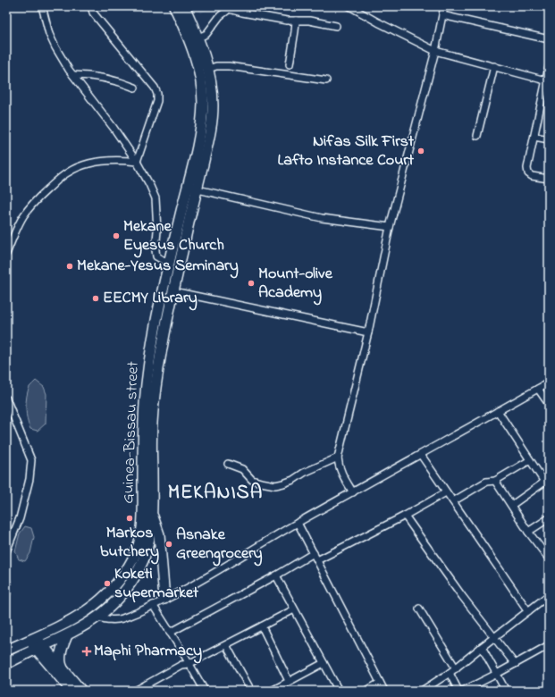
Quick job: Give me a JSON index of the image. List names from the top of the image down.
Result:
{
  "streets": {
    "main road": ["Guinea-Bissau street"]
  },
  "districts": ["MEKANISA"],
  "places": {
    "other": [
      "Nifas Silk First Lafto Instance Court",
      "Mekane Eyesus Church",
      "Mekane-Yesus Seminary",
      "Mount-olive Academy",
      "EECMY Library",
      "Markos butchery",
      "Asnake Greengrocery",
      "Koketi supermarket"
    ],
    "health": ["Maphi Pharmacy"]
  }
}
